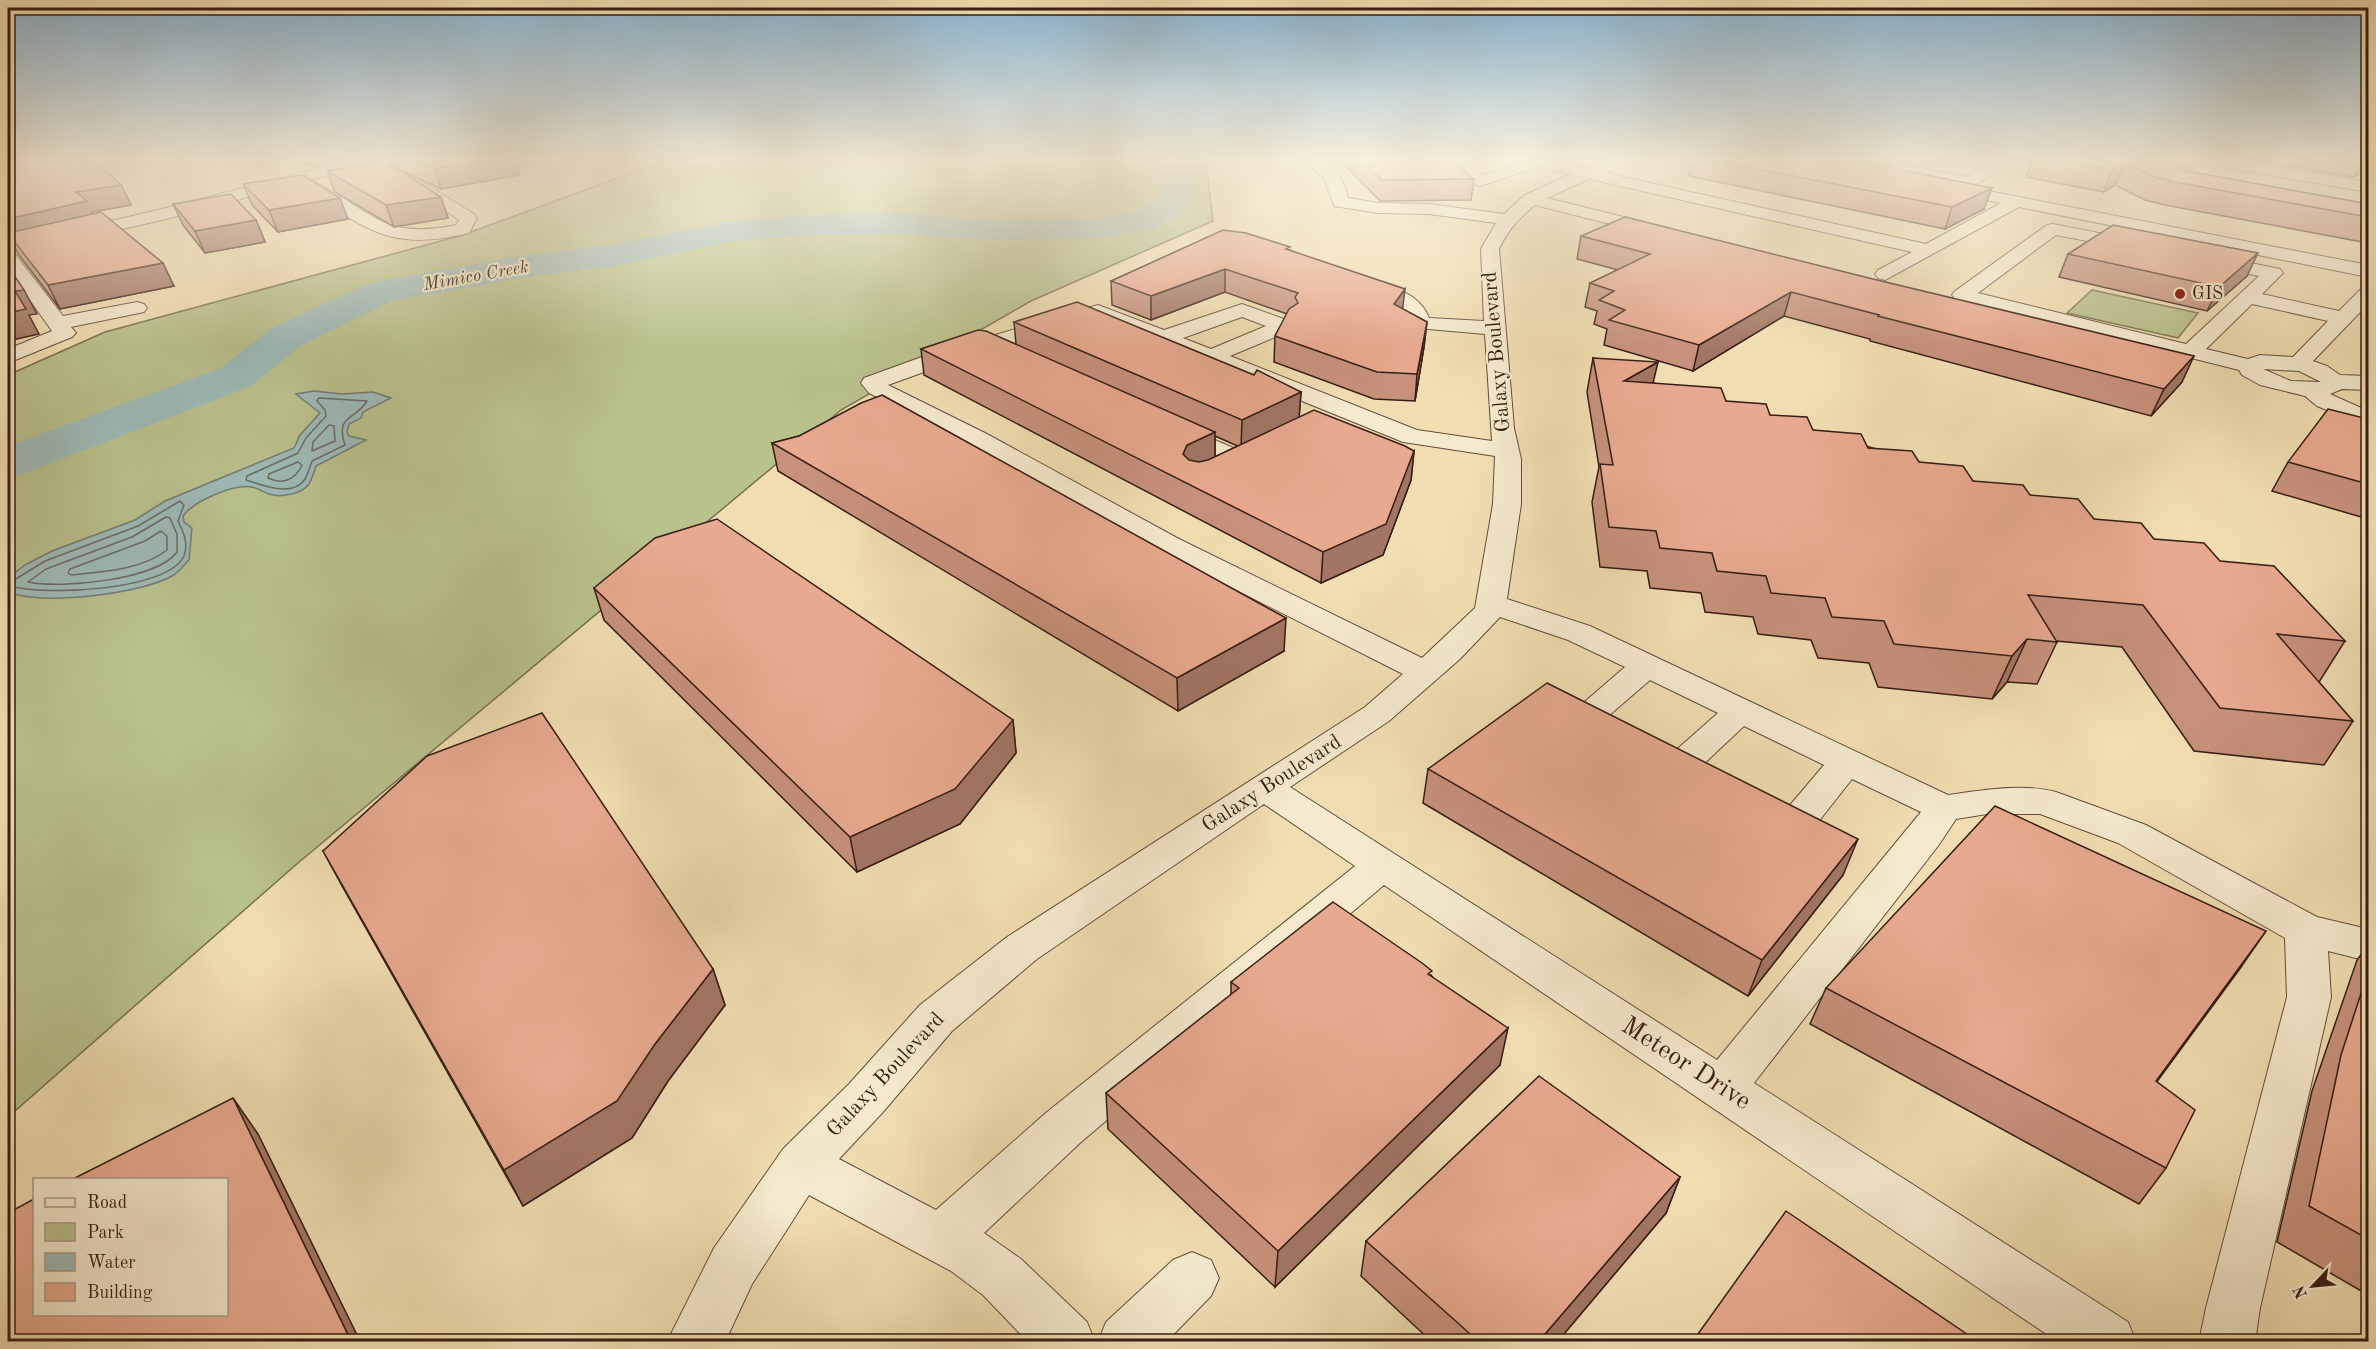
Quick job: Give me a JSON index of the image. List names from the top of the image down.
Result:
{
  "streets": {
    "street": ["Galaxy Boulevard", "Meteor Drive"]
  },
  "crossings": [
    ["Galaxy Boulevard", "Meteor Drive"]
  ],
  "water": ["Mimico Creek"],
  "places": ["GIS"],
  "legend": [
    "Road",
    "Park",
    "Water",
    "Building"
  ],
  "north": "bottom left"
}
